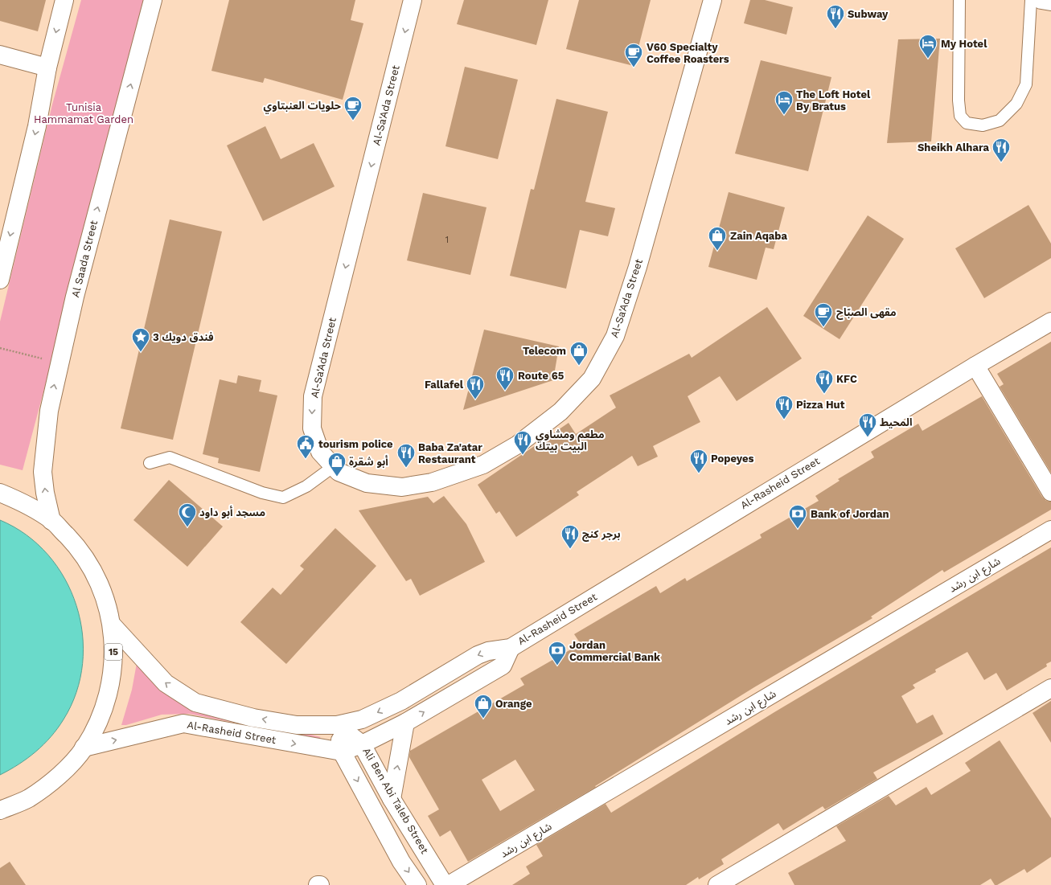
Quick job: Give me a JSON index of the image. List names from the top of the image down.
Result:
{
  "streets": {
    "main road": [
      "Al-Sa'Ada Street",
      "Al Saada Street",
      "Al-Rasheid Street",
      "شارع ابن رشد",
      "15",
      "Ali Ben Abi Taleb Street"
    ]
  },
  "crossings": [
    ["Al Saada Street", "15"],
    ["Al-Rasheid Street", "15"],
    ["Al-Rasheid Street", "Ali Ben Abi Taleb Street"]
  ],
  "one_way": ["Al-Sa'Ada Street"],
  "parks": ["Tunisia Hammamat Garden"],
  "places": {
    "restaurant": [
      "Subway",
      "Sheikh Alhara",
      "Route 65",
      "KFC",
      "Fallafel",
      "Pizza Hut",
      "المحيط",
      "مطعم ومشاوي البيت بيتك",
      "Baba Za'atar Restaurant",
      "Popeyes",
      "برجر كنج"
    ],
    "hotel": ["My Hotel", "The Loft Hotel By Bratus"],
    "cafe": ["V60 Specialty Coffee Roasters", "حلويات العنبتاوي", "مقهى الصبّاح"],
    "shop": [
      "Zain Aqaba",
      "Telecom",
      "أبو شقرة",
      "Orange"
    ],
    "place": ["فندق دويك 3"],
    "public building": ["tourism police"],
    "mosque": ["مسجد أبو داود"],
    "bank": ["Bank of Jordan", "Jordan Commercial Bank"]
  },
  "house_numbers": ["1"]
}
